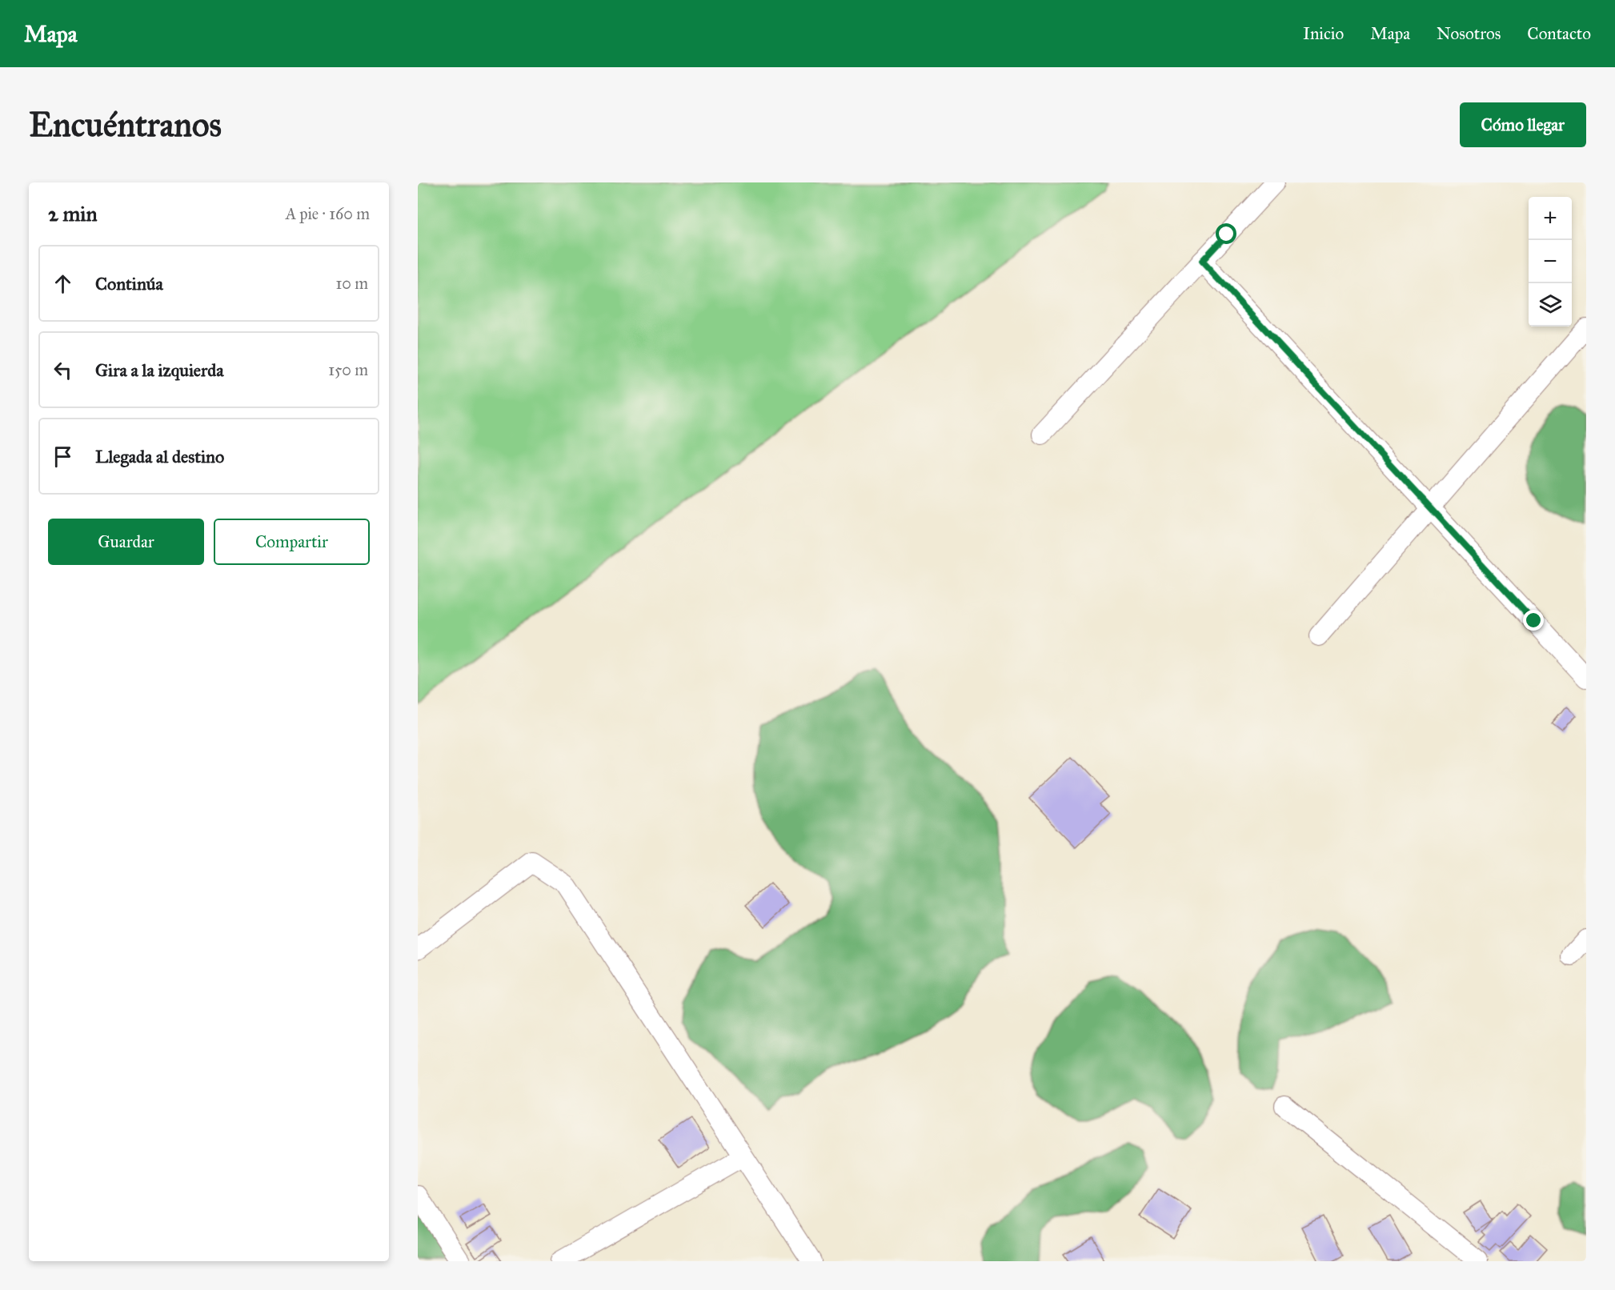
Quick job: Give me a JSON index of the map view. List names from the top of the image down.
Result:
{
  "page": {
    "header": "Mapa",
    "nav": [
      "Inicio",
      "Mapa",
      "Nosotros",
      "Contacto"
    ],
    "buttons": [
      "Cómo llegar",
      ["Guardar", "Compartir"]
    ],
    "title": "Encuéntranos",
    "heading": ["2 min", "A pie · 160 m"],
    "map_buttons": ["+", "−"],
    "list": [
      ["Continúa", "10 m"],
      ["Gira a la izquierda", "150 m"],
      "Llegada al destino"
    ]
  }
}
